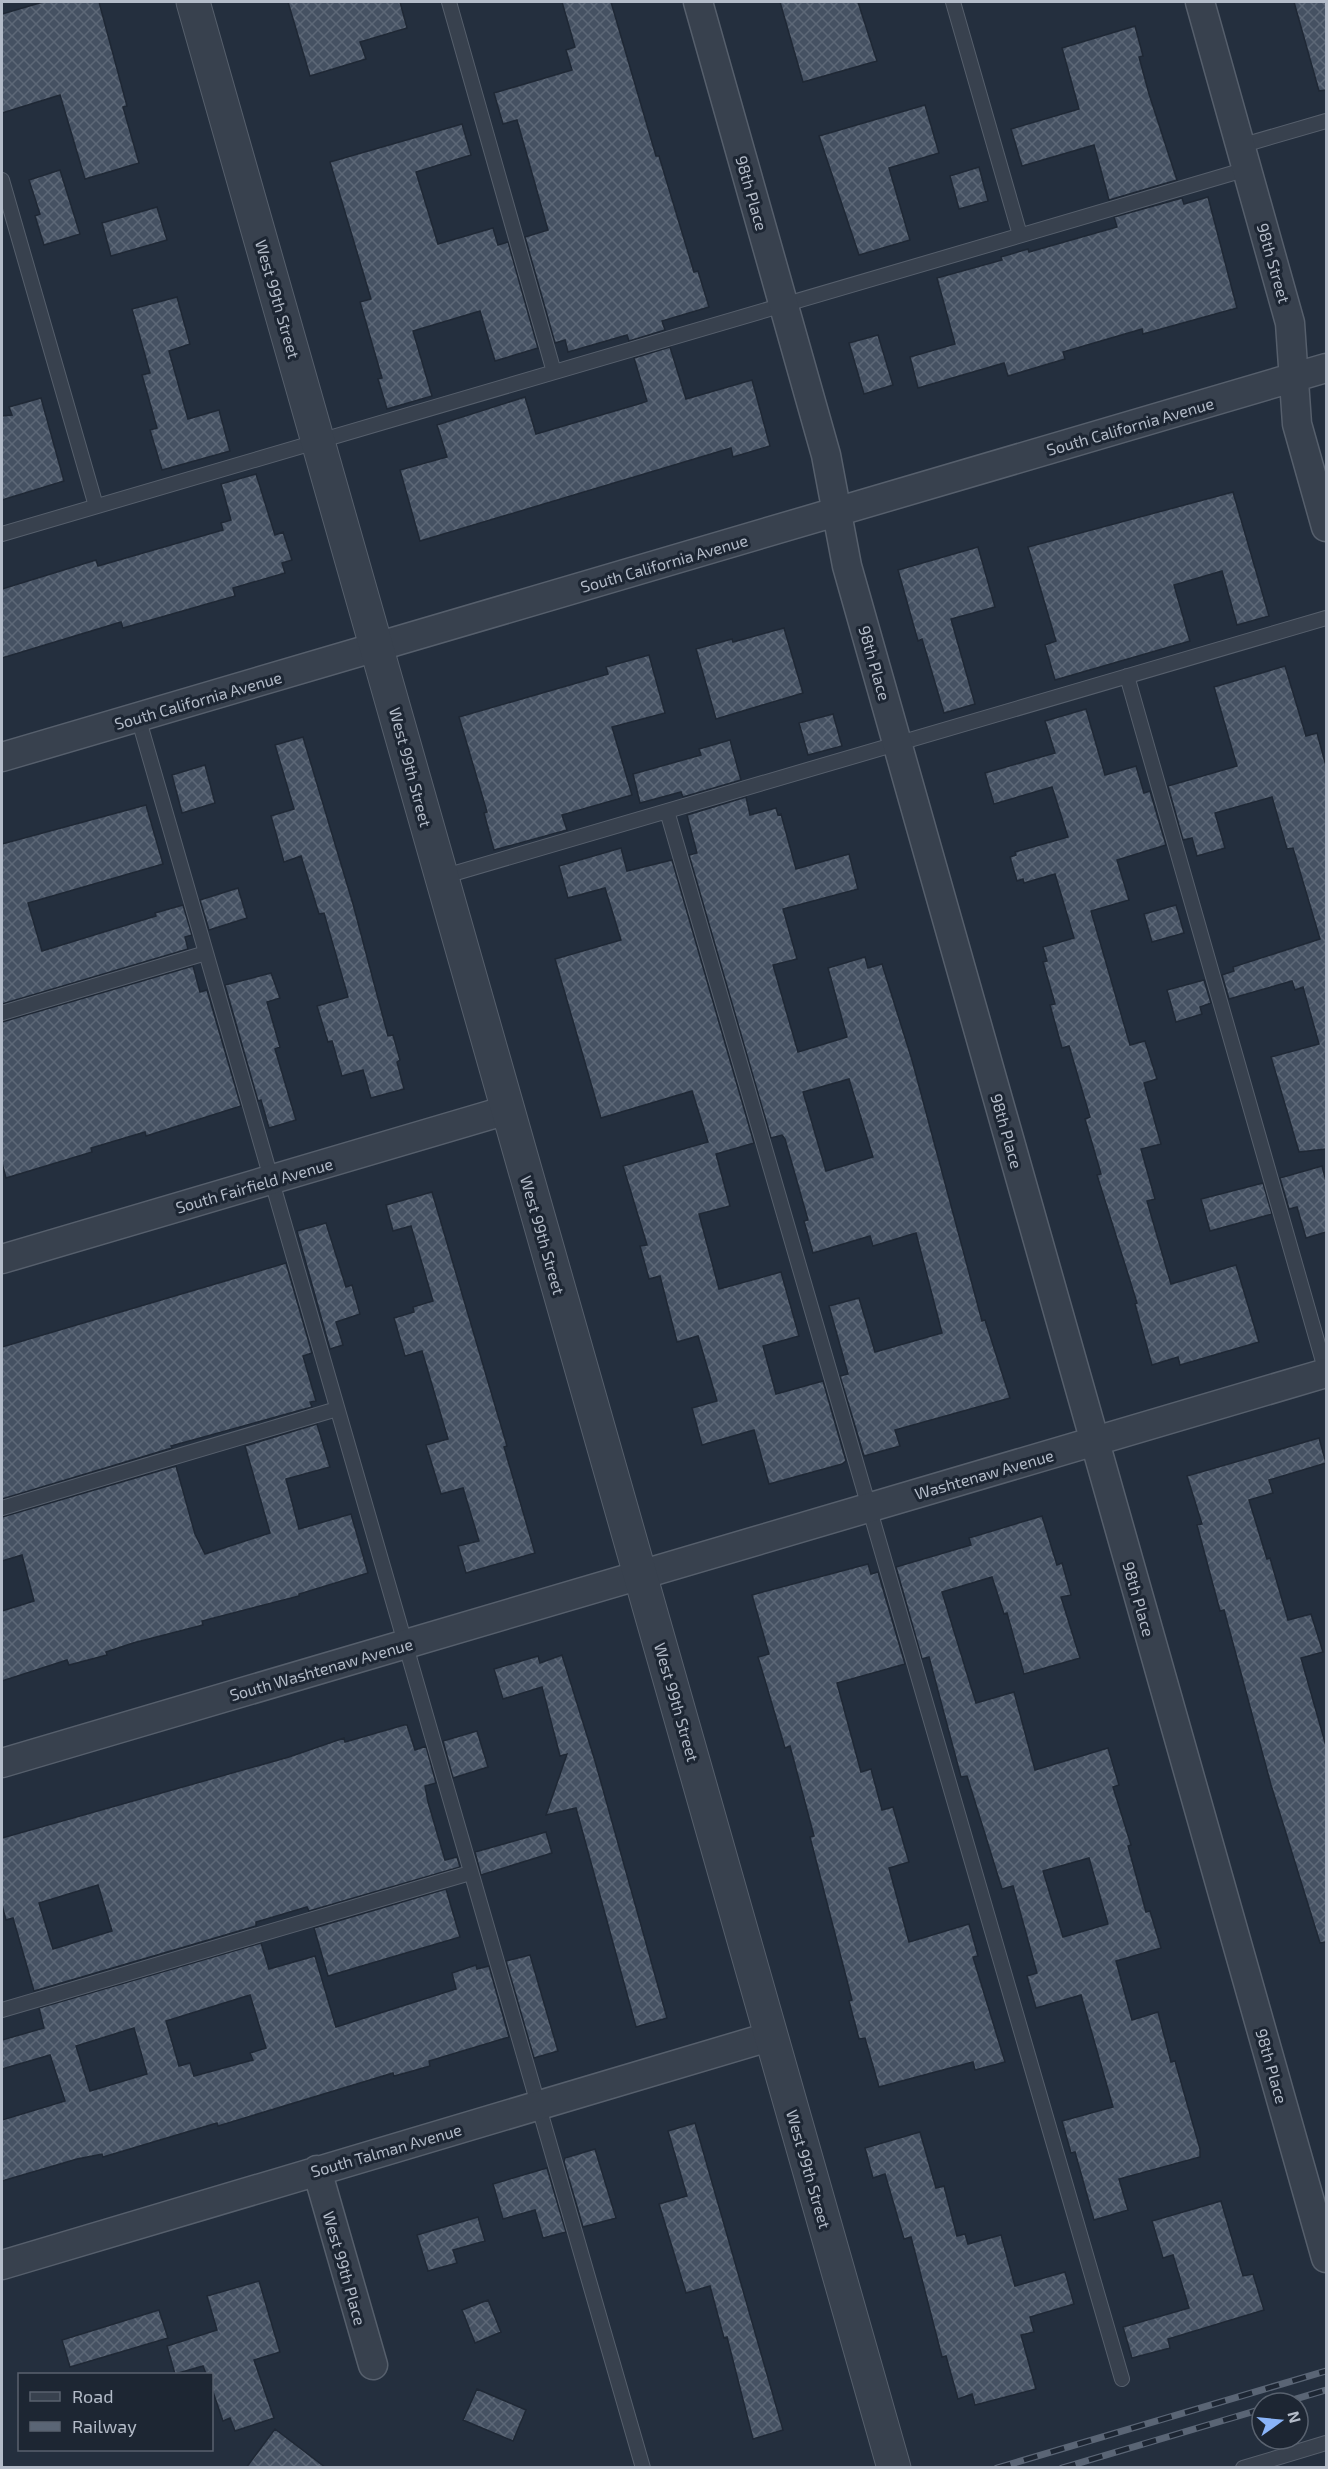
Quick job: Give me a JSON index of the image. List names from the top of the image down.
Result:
{
  "streets": {
    "street": [
      "98th Place",
      "98th Street",
      "West 99th Street",
      "South California Avenue",
      "South Fairfield Avenue",
      "Washtenaw Avenue",
      "South Washtenaw Avenue",
      "South Talman Avenue",
      "West 99th Place"
    ]
  },
  "crossings": [
    ["98th Place", "South California Avenue"],
    ["98th Place", "Washtenaw Avenue"],
    ["98th Street", "South California Avenue"],
    ["West 99th Street", "South California Avenue"],
    ["West 99th Street", "South Fairfield Avenue"],
    ["West 99th Street", "Washtenaw Avenue"],
    ["West 99th Street", "South Washtenaw Avenue"],
    ["West 99th Street", "South Talman Avenue"],
    ["Washtenaw Avenue", "South Washtenaw Avenue"],
    ["South Talman Avenue", "West 99th Place"]
  ],
  "legend": ["Road", "Railway"],
  "north": "right"
}
